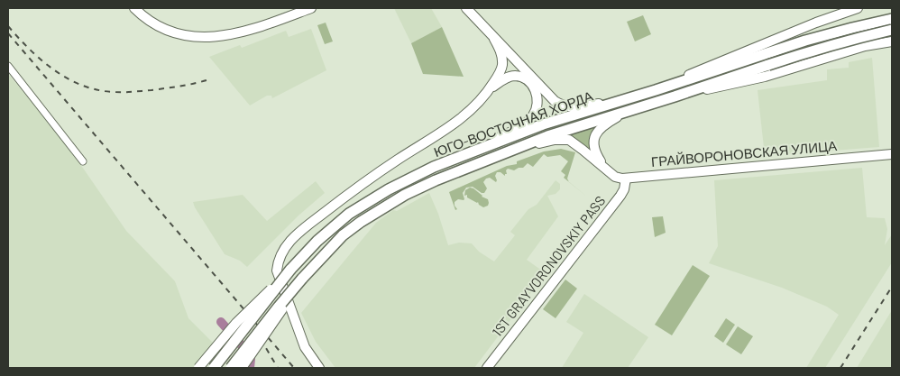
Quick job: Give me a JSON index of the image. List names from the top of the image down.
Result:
{
  "streets": {
    "main road": ["ЮГО-ВОСТОЧНАЯ ХОРДА", "ГРАЙВОРОНОВСКАЯ УЛИЦА", "1ST GRAYVORONOVSKIY PASS"]
  },
  "crossings": [
    ["ГРАЙВОРОНОВСКАЯ УЛИЦА", "1ST GRAYVORONOVSKIY PASS"]
  ]
}
